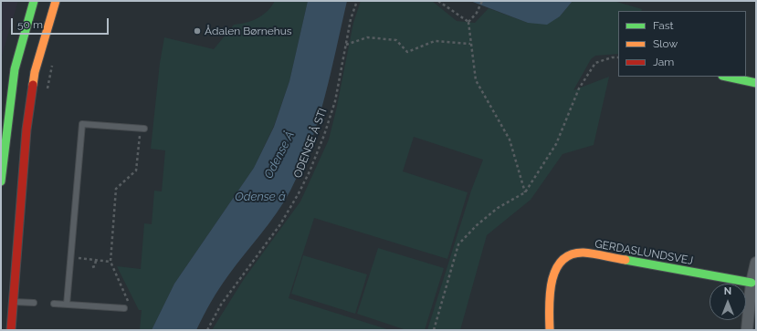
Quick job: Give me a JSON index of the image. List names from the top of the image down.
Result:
{
  "streets": {
    "street": ["GERDASLUNDSVEJ"],
    "path": ["ODENSE Å STI"]
  },
  "water": ["Odense Å", "Odense å"],
  "places": ["Ådalen Børnehus"],
  "legend": ["Fast", "Slow", "Jam"],
  "scale_bar": "50 m",
  "north": "top"
}
